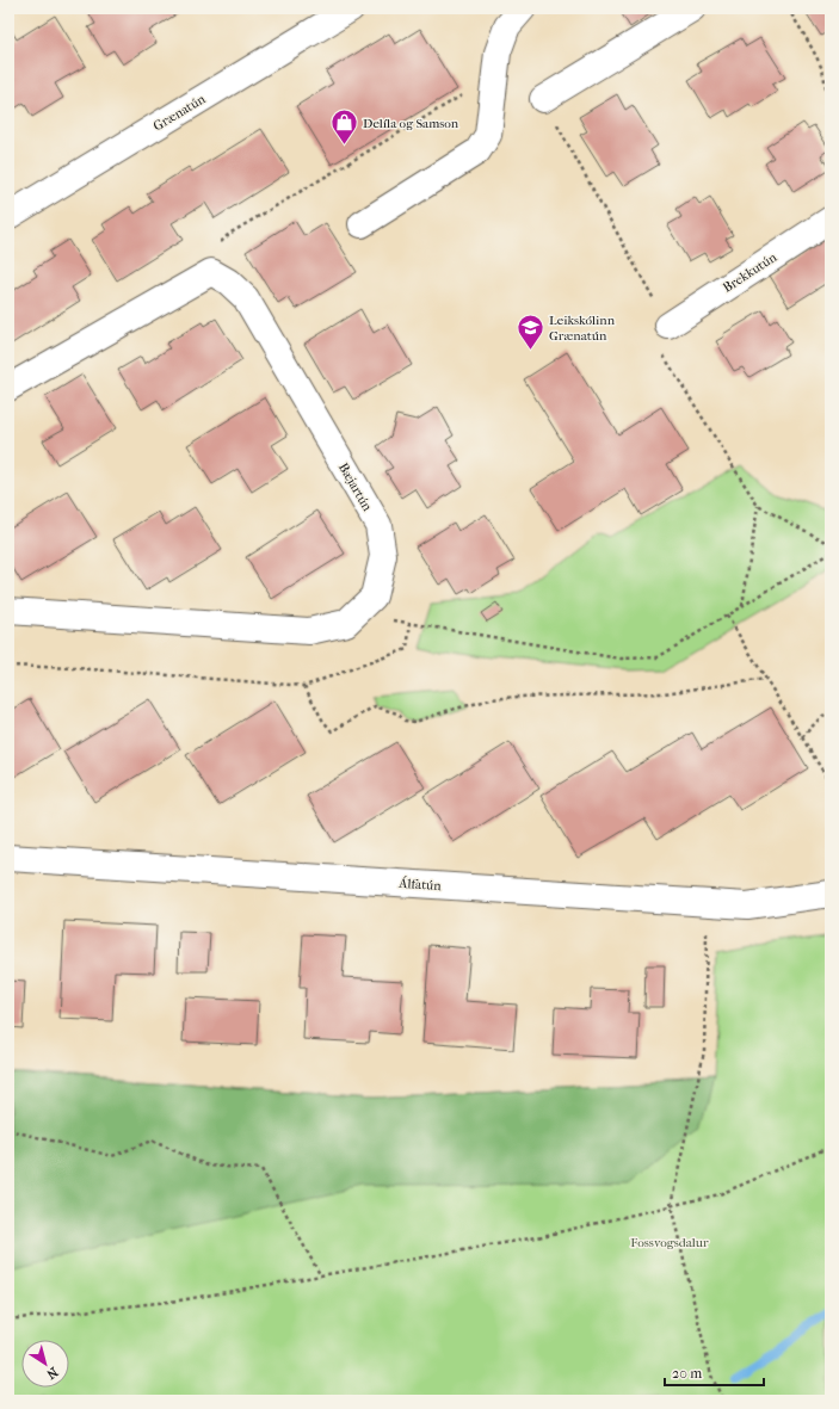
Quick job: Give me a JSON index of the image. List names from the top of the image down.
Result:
{
  "streets": {
    "street": [
      "Grænatún",
      "Brekkutún",
      "Bæjartún",
      "Álfatún"
    ]
  },
  "parks": ["Fossvogsdalur"],
  "places": {
    "shop": ["Delíla og Samson"],
    "school or university": ["Leikskólinn Grænatún"]
  },
  "scale_bar": "20 m",
  "north": "bottom right"
}
